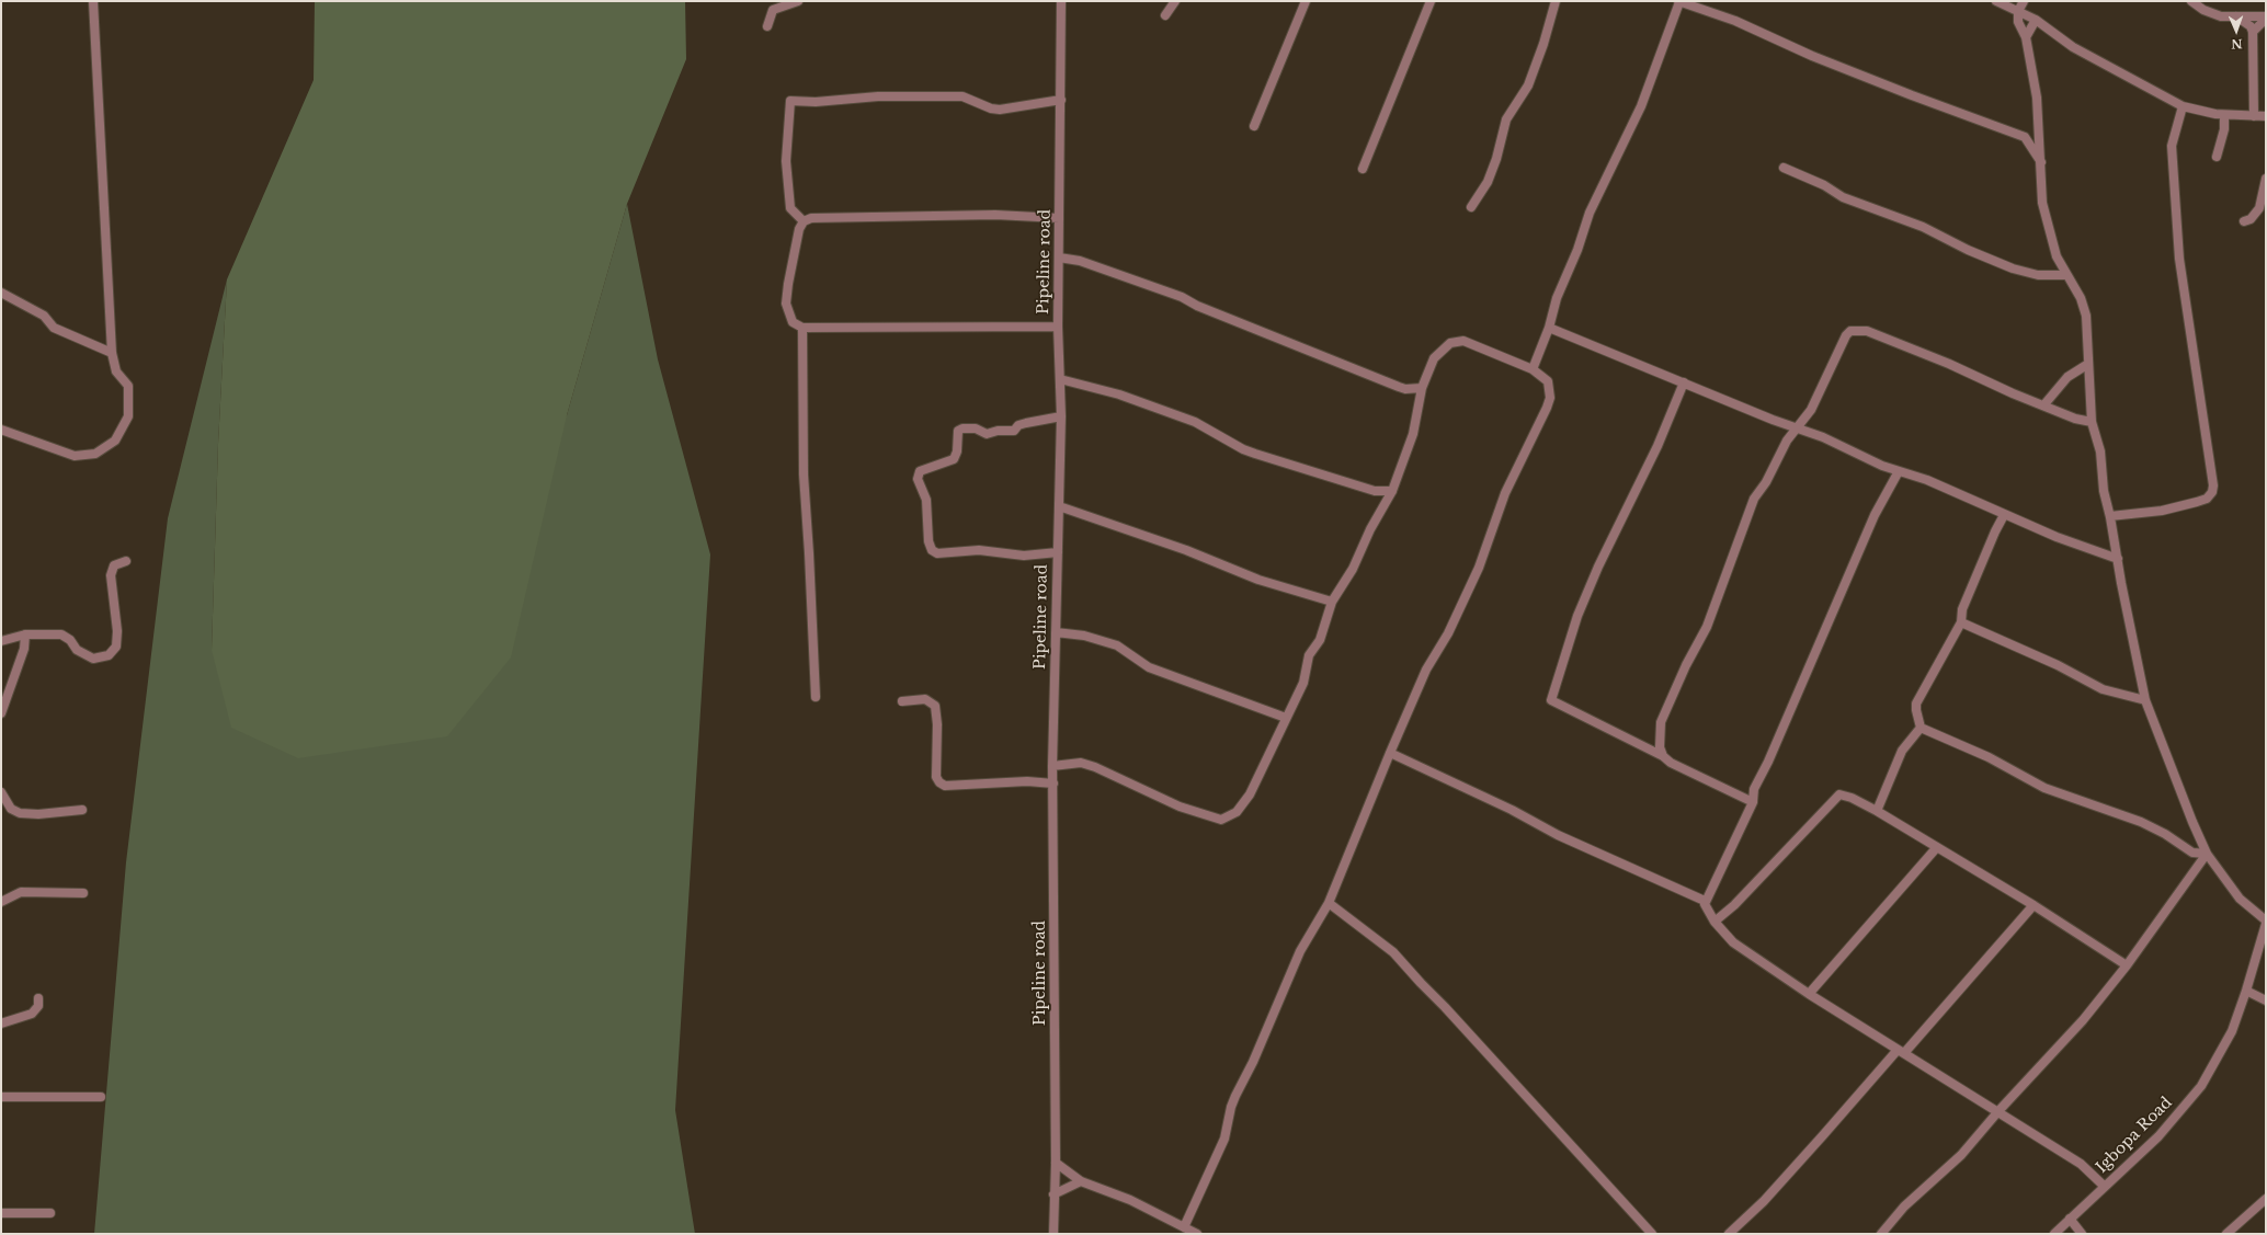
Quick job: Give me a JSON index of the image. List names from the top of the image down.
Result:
{
  "streets": {
    "street": ["Pipeline road", "Igbopa Road"]
  },
  "north": "bottom"
}
